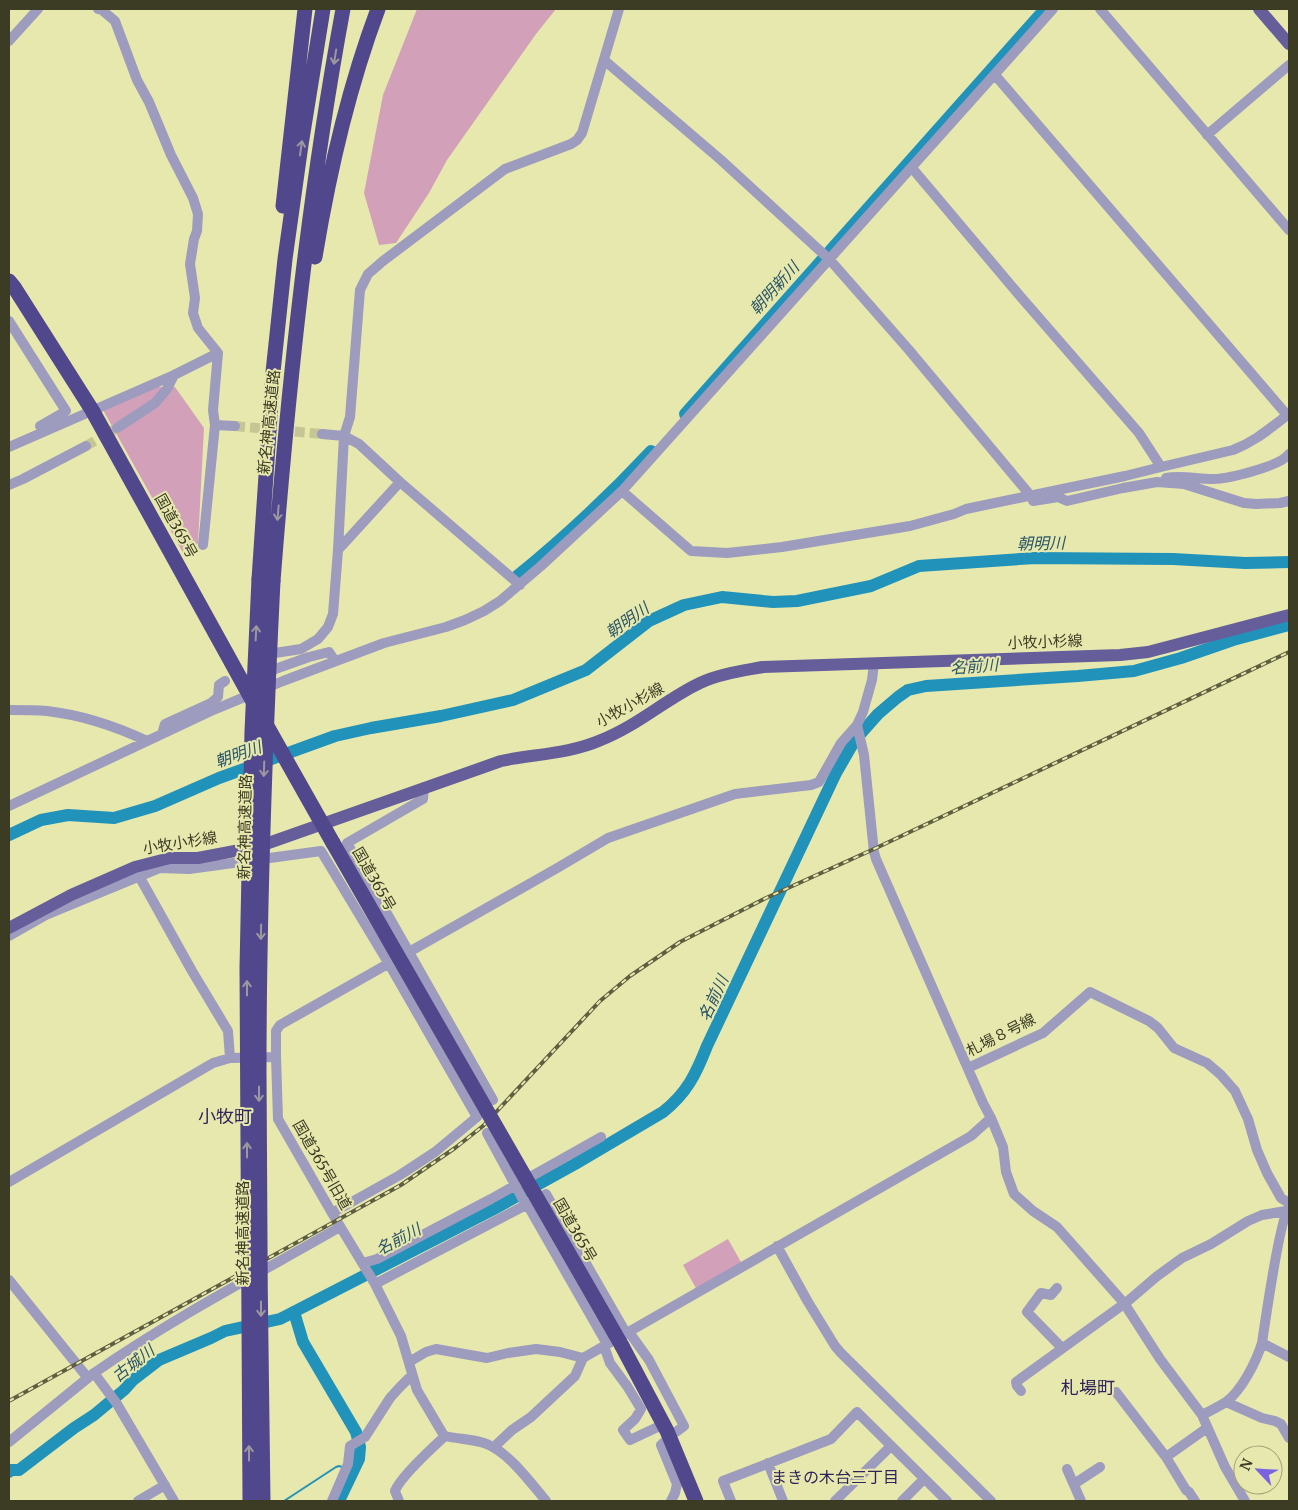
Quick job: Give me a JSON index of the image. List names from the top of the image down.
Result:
{
  "streets": {
    "highway": ["新名神高速道路", "国道365号"],
    "main road": ["小牧小杉線"],
    "street": ["札場８号線", "国道365号旧道"]
  },
  "crossings": [
    ["国道365号", "小牧小杉線"]
  ],
  "districts": ["小牧町", "札場町", "まきの木台三丁目"],
  "water": [
    "朝明新川",
    "朝明川",
    "名前川",
    "古城川"
  ],
  "north": "top left"
}
